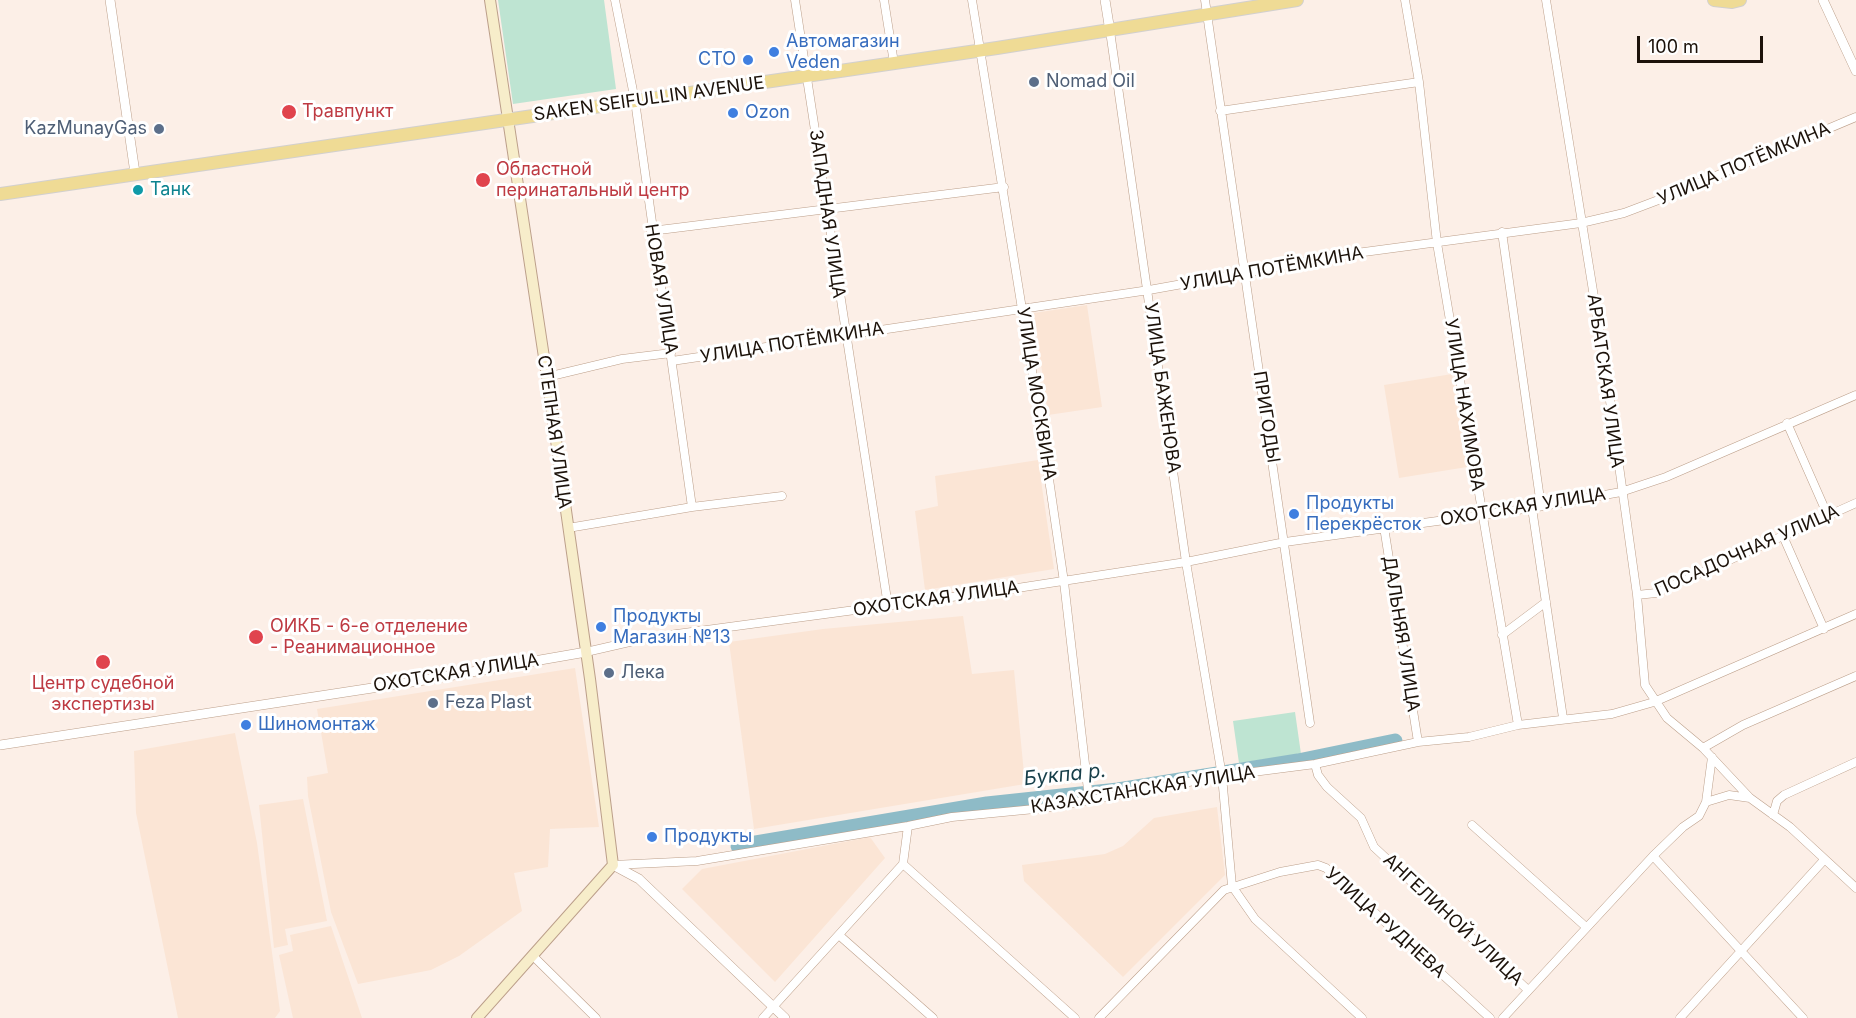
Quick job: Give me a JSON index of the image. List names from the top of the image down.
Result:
{
  "streets": {
    "main road": ["SAKEN SEIFULLIN AVENUE", "СТЕПНАЯ УЛИЦА"],
    "street": [
      "УЛИЦА ПОТЁМКИНА",
      "ЗАПАДНАЯ УЛИЦА",
      "НОВАЯ УЛИЦА",
      "АРБАТСКАЯ УЛИЦА",
      "УЛИЦА БАЖЕНОВА",
      "УЛИЦА МОСКВИНА",
      "УЛИЦА НАХИМОВА",
      "ПРИГОДЫ",
      "ОХОТСКАЯ УЛИЦА",
      "ПОСАДОЧНАЯ УЛИЦА",
      "ДАЛЬНЯЯ УЛИЦА",
      "КАЗАХСТАНСКАЯ УЛИЦА",
      "АНГЕЛИНОЙ УЛИЦА",
      "УЛИЦА РУДНЕВА"
    ]
  },
  "crossings": [
    ["SAKEN SEIFULLIN AVENUE", "ЗАПАДНАЯ УЛИЦА"],
    ["SAKEN SEIFULLIN AVENUE", "НОВАЯ УЛИЦА"],
    ["SAKEN SEIFULLIN AVENUE", "УЛИЦА БАЖЕНОВА"],
    ["SAKEN SEIFULLIN AVENUE", "УЛИЦА МОСКВИНА"],
    ["SAKEN SEIFULLIN AVENUE", "ПРИГОДЫ"],
    ["SAKEN SEIFULLIN AVENUE", "СТЕПНАЯ УЛИЦА"],
    ["УЛИЦА ПОТЁМКИНА", "ЗАПАДНАЯ УЛИЦА"],
    ["УЛИЦА ПОТЁМКИНА", "НОВАЯ УЛИЦА"],
    ["УЛИЦА ПОТЁМКИНА", "АРБАТСКАЯ УЛИЦА"],
    ["УЛИЦА ПОТЁМКИНА", "УЛИЦА БАЖЕНОВА"],
    ["УЛИЦА ПОТЁМКИНА", "УЛИЦА МОСКВИНА"],
    ["УЛИЦА ПОТЁМКИНА", "УЛИЦА НАХИМОВА"],
    ["УЛИЦА ПОТЁМКИНА", "ПРИГОДЫ"],
    ["УЛИЦА ПОТЁМКИНА", "СТЕПНАЯ УЛИЦА"],
    ["ЗАПАДНАЯ УЛИЦА", "ОХОТСКАЯ УЛИЦА"],
    ["АРБАТСКАЯ УЛИЦА", "ОХОТСКАЯ УЛИЦА"],
    ["АРБАТСКАЯ УЛИЦА", "ПОСАДОЧНАЯ УЛИЦА"],
    ["АРБАТСКАЯ УЛИЦА", "КАЗАХСТАНСКАЯ УЛИЦА"],
    ["УЛИЦА БАЖЕНОВА", "ОХОТСКАЯ УЛИЦА"],
    ["УЛИЦА БАЖЕНОВА", "КАЗАХСТАНСКАЯ УЛИЦА"],
    ["УЛИЦА БАЖЕНОВА", "УЛИЦА РУДНЕВА"],
    ["УЛИЦА МОСКВИНА", "ОХОТСКАЯ УЛИЦА"],
    ["УЛИЦА НАХИМОВА", "ОХОТСКАЯ УЛИЦА"],
    ["УЛИЦА НАХИМОВА", "КАЗАХСТАНСКАЯ УЛИЦА"],
    ["ПРИГОДЫ", "ОХОТСКАЯ УЛИЦА"],
    ["СТЕПНАЯ УЛИЦА", "ОХОТСКАЯ УЛИЦА"],
    ["СТЕПНАЯ УЛИЦА", "КАЗАХСТАНСКАЯ УЛИЦА"],
    ["ОХОТСКАЯ УЛИЦА", "ДАЛЬНЯЯ УЛИЦА"],
    ["ДАЛЬНЯЯ УЛИЦА", "КАЗАХСТАНСКАЯ УЛИЦА"],
    ["КАЗАХСТАНСКАЯ УЛИЦА", "АНГЕЛИНОЙ УЛИЦА"]
  ],
  "water": ["Букпа р."],
  "places": [
    "Автомагазин Veden",
    "СТО",
    "Nomad Oil",
    "Травпункт",
    "Ozon",
    "KazMunayGas",
    "Областной перинатальный центр",
    "Танк",
    "Продукты Перекрёсток",
    "Продукты Магазин №13",
    "ОИКБ - 6-е отделение - Реанимационное",
    "Центр судебной экспертизы",
    "Лека",
    "Feza Plast",
    "Шиномонтаж",
    "Продукты"
  ],
  "scale_bar": "100 m"
}
